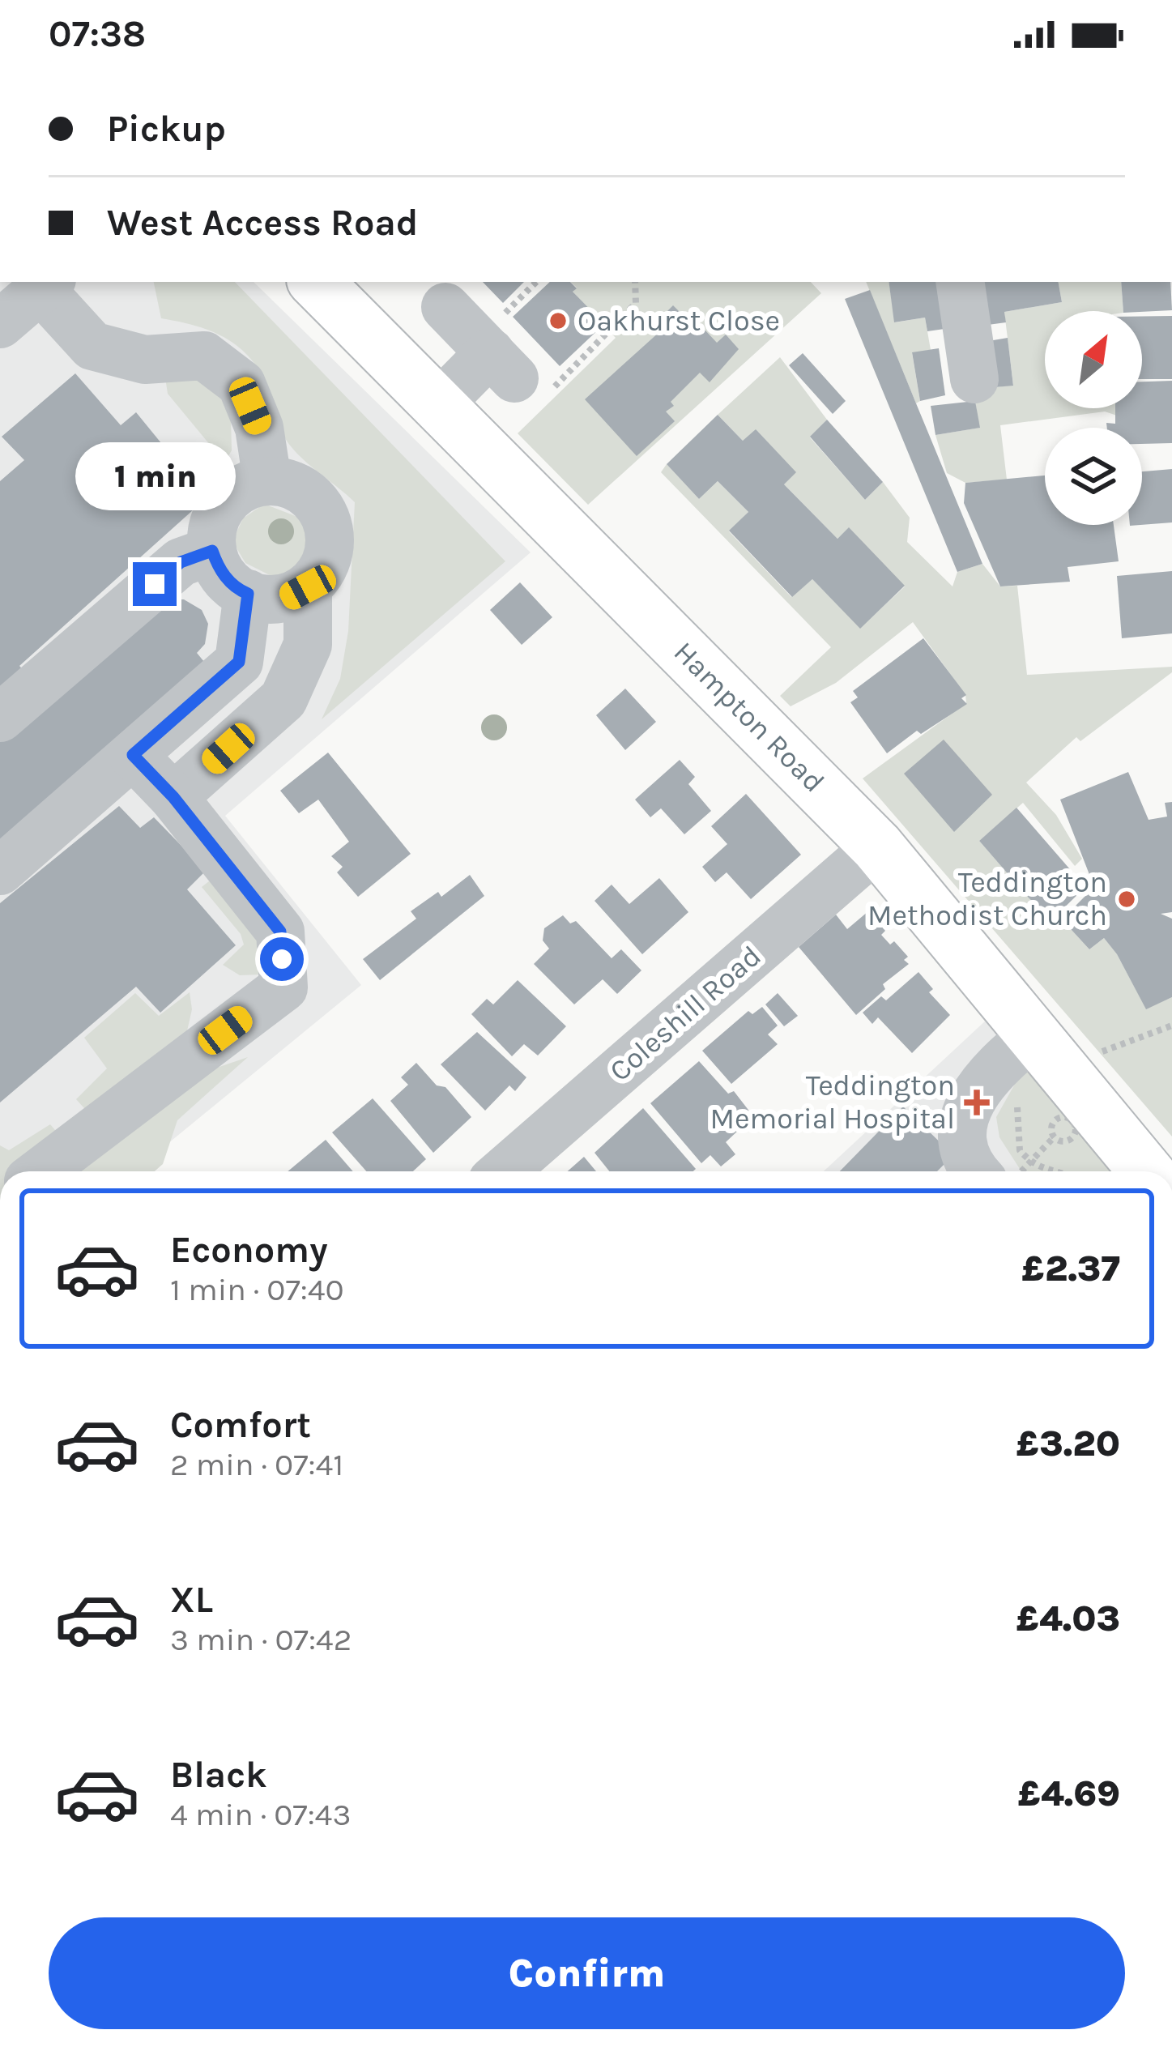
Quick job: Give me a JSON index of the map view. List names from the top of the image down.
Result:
{
  "streets": {
    "main road": ["Hampton Road"],
    "street": ["Coleshill Road"]
  },
  "crossings": [
    ["Hampton Road", "Coleshill Road"]
  ],
  "places": {
    "other": ["Oakhurst Close", "Teddington Methodist Church"],
    "health": ["Teddington Memorial Hospital"]
  },
  "north": "top right",
  "page": {
    "status": "07:38",
    "banner": ["Pickup", "West Access Road"],
    "bubble": "1 min",
    "list": [
      {
        "name": "Economy",
        "note": "1 min · 07:40",
        "value": "£2.37"
      },
      {
        "name": "Comfort",
        "note": "2 min · 07:41",
        "value": "£3.20"
      },
      {
        "name": "XL",
        "note": "3 min · 07:42",
        "value": "£4.03"
      },
      {
        "name": "Black",
        "note": "4 min · 07:43",
        "value": "£4.69"
      }
    ],
    "buttons": "Confirm"
  }
}
